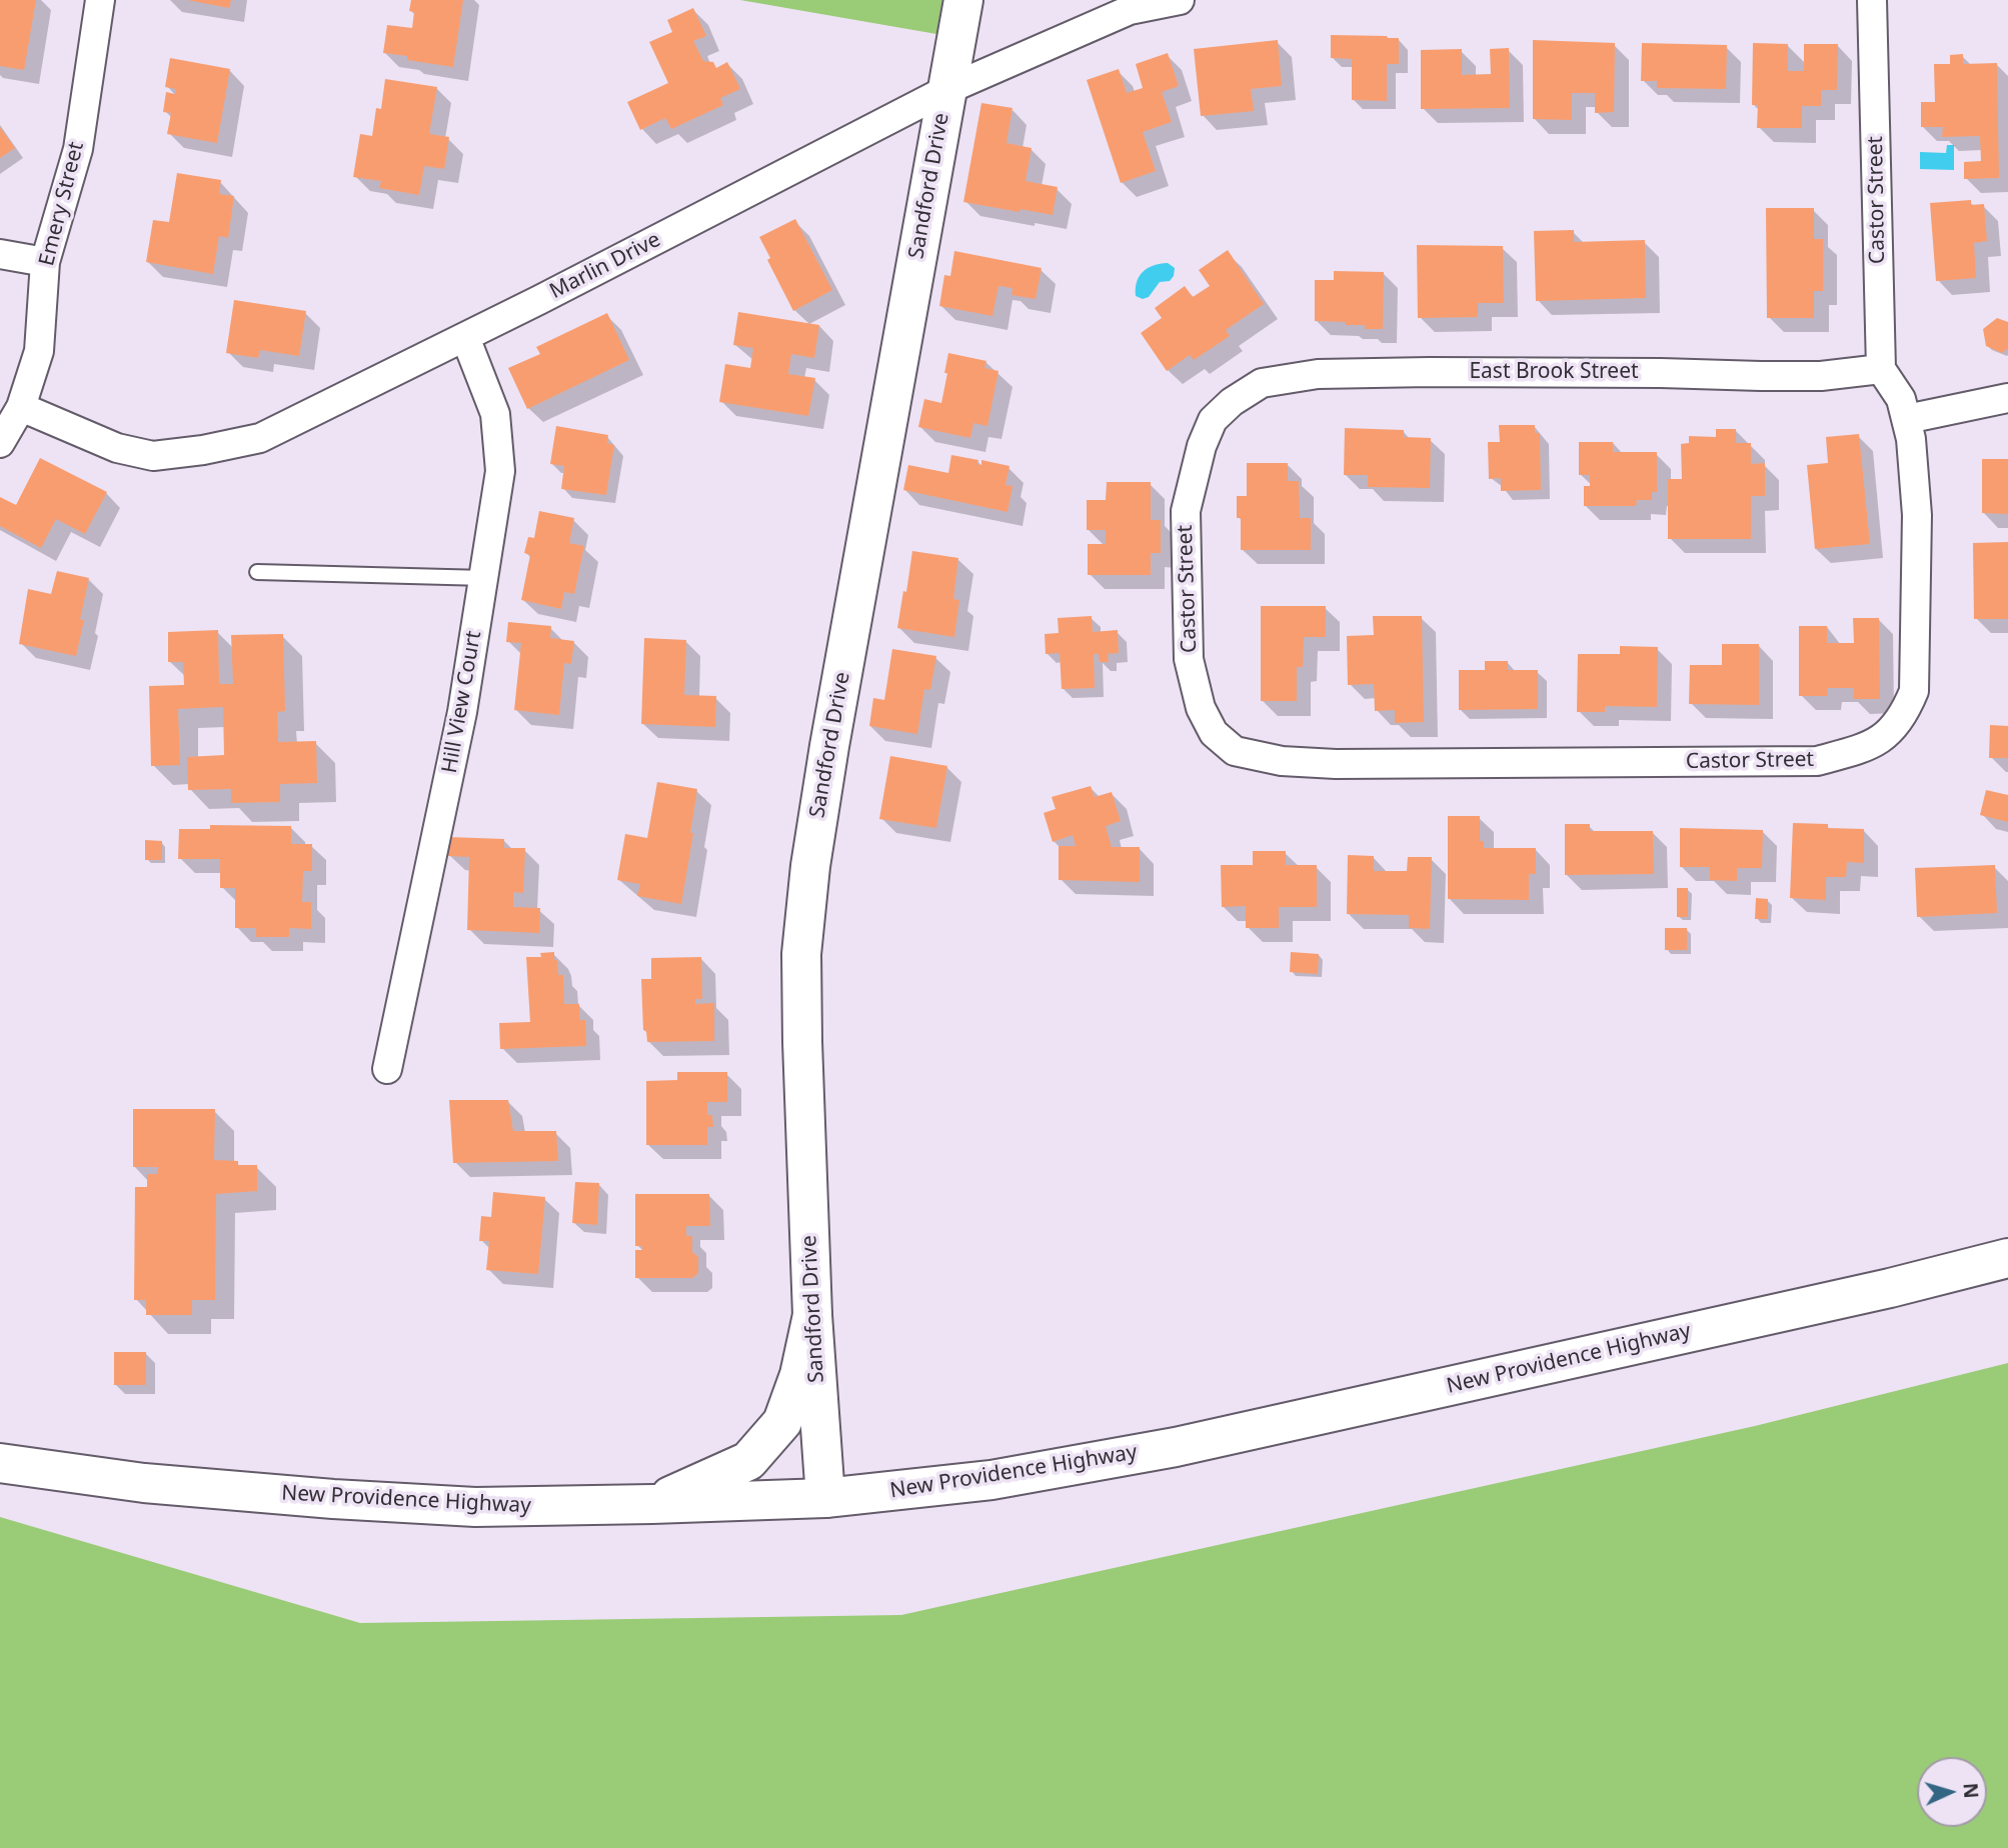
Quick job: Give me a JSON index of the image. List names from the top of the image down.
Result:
{
  "streets": {
    "main road": ["Sandford Drive", "New Providence Highway"],
    "street": [
      "Castor Street",
      "Emery Street",
      "Marlin Drive",
      "East Brook Street",
      "Hill View Court"
    ]
  },
  "crossings": [
    ["Sandford Drive", "Marlin Drive"],
    ["Sandford Drive", "New Providence Highway"],
    ["Castor Street", "East Brook Street"],
    ["Emery Street", "Marlin Drive"],
    ["Marlin Drive", "Hill View Court"]
  ],
  "north": "right"
}
